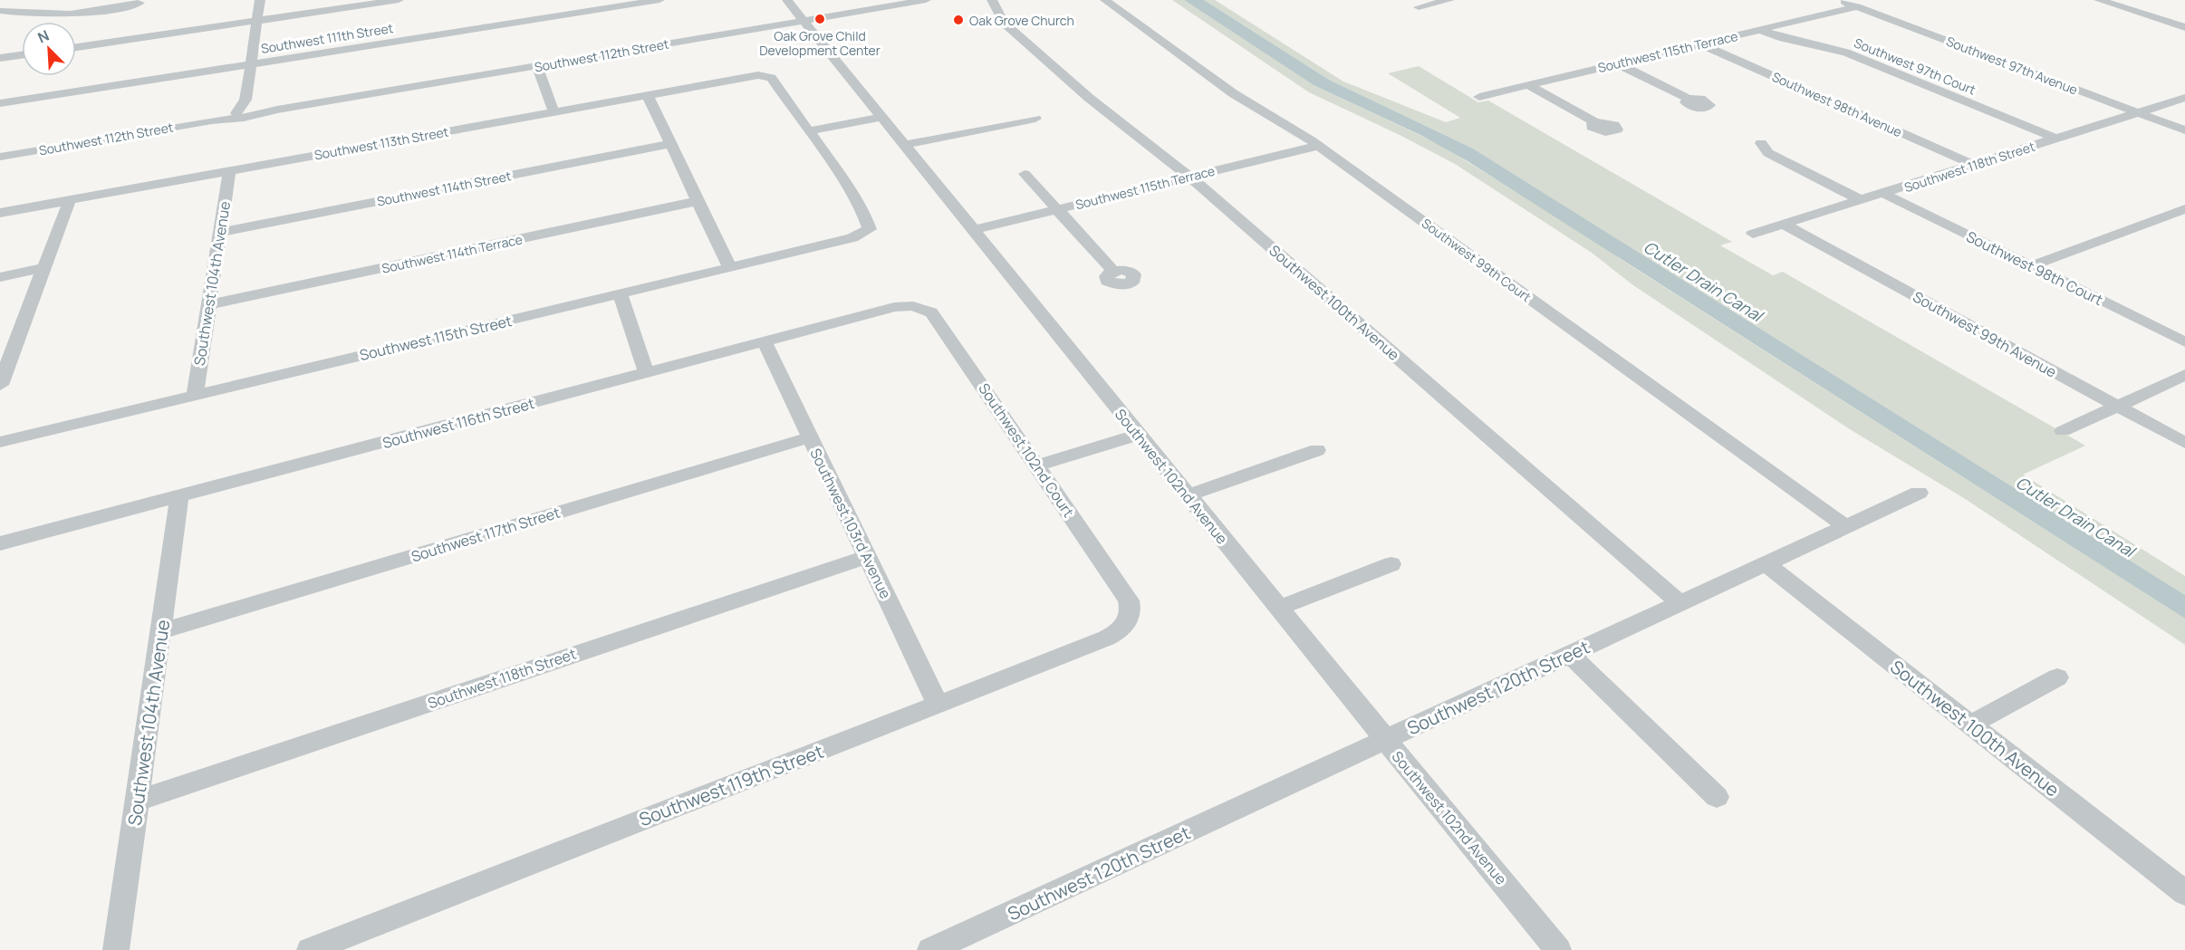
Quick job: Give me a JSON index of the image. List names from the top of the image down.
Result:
{
  "streets": {
    "street": [
      "Southwest 111th Street",
      "Southwest 115th Terrace",
      "Southwest 112th Street",
      "Southwest 97th Avenue",
      "Southwest 97th Court",
      "Southwest 98th Avenue",
      "Southwest 113th Street",
      "Southwest 118th Street",
      "Southwest 114th Street",
      "Southwest 114th Terrace",
      "Southwest 99th Court",
      "Southwest 98th Court",
      "Southwest 104th Avenue",
      "Southwest 100th Avenue",
      "Southwest 99th Avenue",
      "Southwest 115th Street",
      "Southwest 116th Street",
      "Southwest 102nd Court",
      "Southwest 102nd Avenue",
      "Southwest 103rd Avenue",
      "Southwest 117th Street",
      "Southwest 120th Street",
      "Southwest 119th Street"
    ]
  },
  "crossings": [
    ["Southwest 115th Terrace", "Southwest 97th Avenue"],
    ["Southwest 115th Terrace", "Southwest 97th Court"],
    ["Southwest 115th Terrace", "Southwest 98th Avenue"],
    ["Southwest 115th Terrace", "Southwest 99th Court"],
    ["Southwest 115th Terrace", "Southwest 100th Avenue"],
    ["Southwest 115th Terrace", "Southwest 102nd Avenue"],
    ["Southwest 112th Street", "Southwest 102nd Avenue"],
    ["Southwest 97th Avenue", "Southwest 118th Street"],
    ["Southwest 97th Court", "Southwest 118th Street"],
    ["Southwest 98th Avenue", "Southwest 118th Street"],
    ["Southwest 113th Street", "Southwest 104th Avenue"],
    ["Southwest 113th Street", "Southwest 115th Street"],
    ["Southwest 118th Street", "Southwest 98th Court"],
    ["Southwest 118th Street", "Southwest 104th Avenue"],
    ["Southwest 118th Street", "Southwest 99th Avenue"],
    ["Southwest 118th Street", "Southwest 103rd Avenue"],
    ["Southwest 114th Street", "Southwest 104th Avenue"],
    ["Southwest 114th Terrace", "Southwest 104th Avenue"],
    ["Southwest 99th Court", "Southwest 120th Street"],
    ["Southwest 104th Avenue", "Southwest 115th Street"],
    ["Southwest 104th Avenue", "Southwest 116th Street"],
    ["Southwest 104th Avenue", "Southwest 117th Street"],
    ["Southwest 100th Avenue", "Southwest 120th Street"],
    ["Southwest 116th Street", "Southwest 102nd Court"],
    ["Southwest 116th Street", "Southwest 103rd Avenue"],
    ["Southwest 102nd Court", "Southwest 119th Street"],
    ["Southwest 102nd Avenue", "Southwest 120th Street"],
    ["Southwest 103rd Avenue", "Southwest 117th Street"],
    ["Southwest 103rd Avenue", "Southwest 119th Street"]
  ],
  "water": ["Cutler Drain Canal"],
  "places": ["Oak Grove Child Development Center", "Oak Grove Church"],
  "north": "top left"
}
